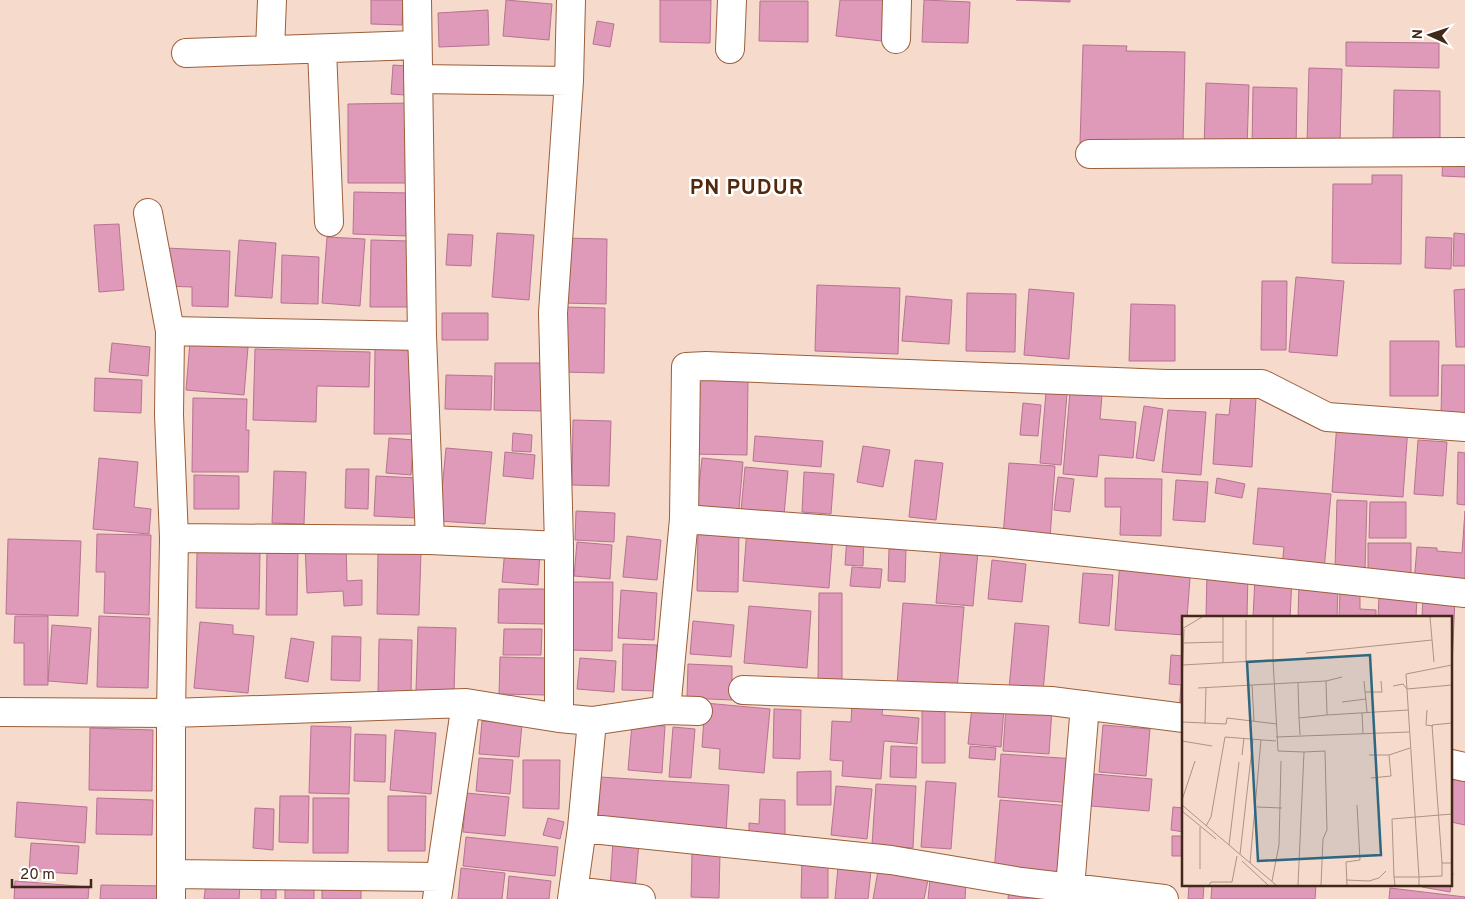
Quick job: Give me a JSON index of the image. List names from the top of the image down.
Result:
{
  "districts": ["PN PUDUR"],
  "scale_bar": "20 m",
  "north": "left"
}
